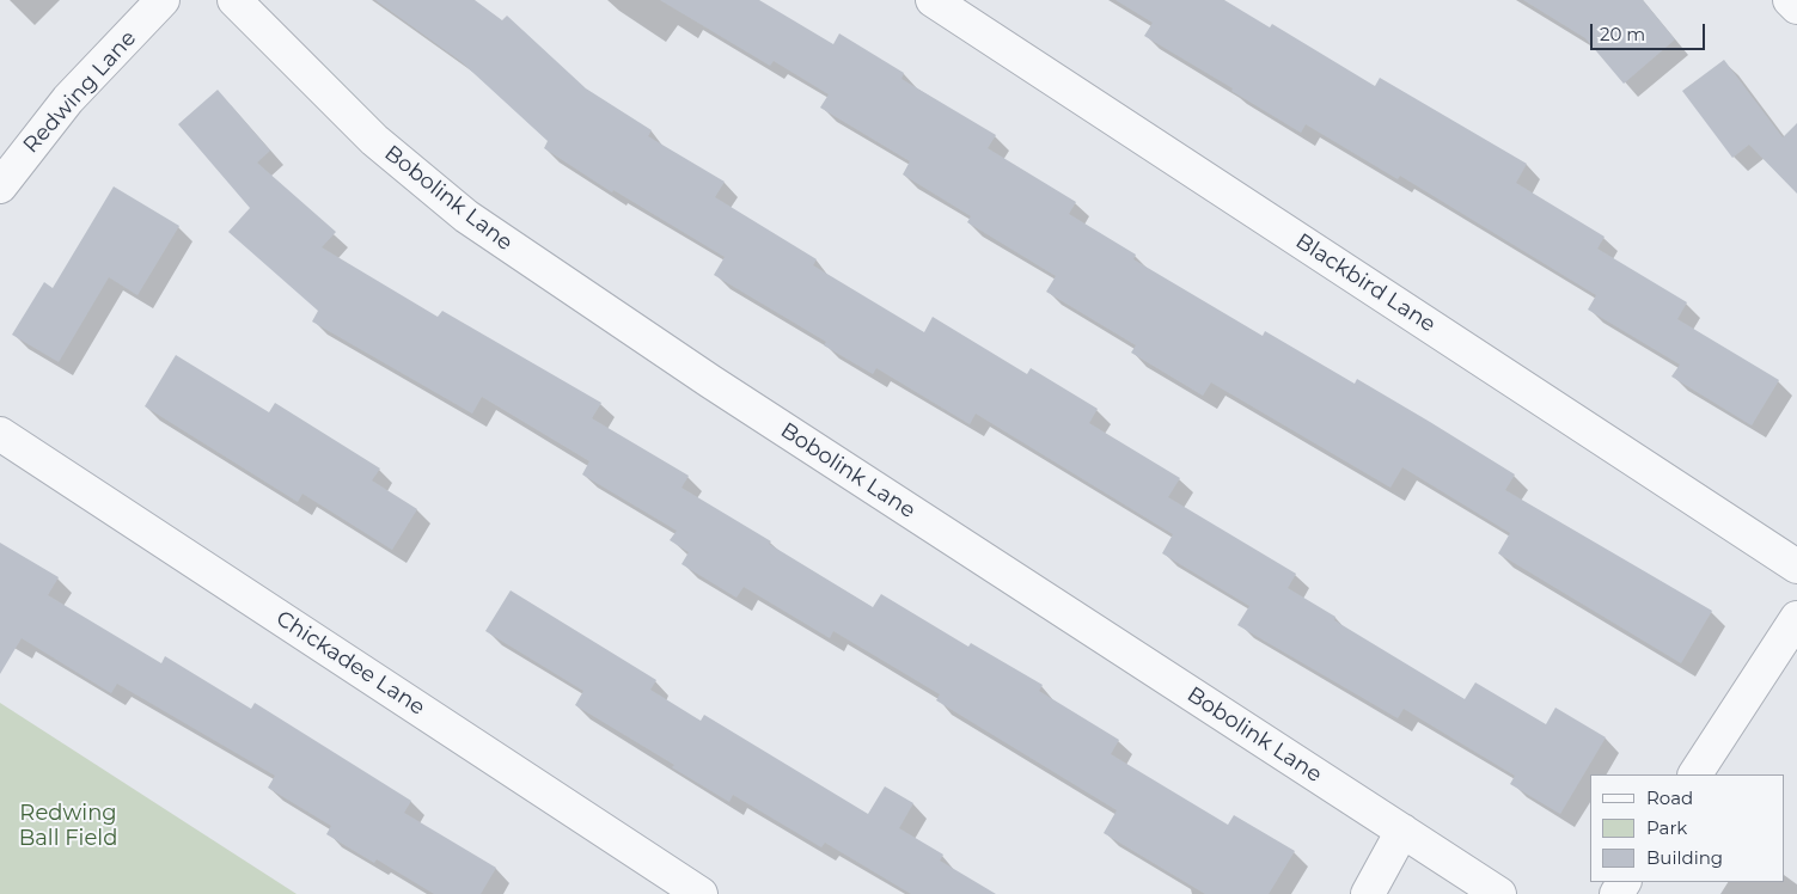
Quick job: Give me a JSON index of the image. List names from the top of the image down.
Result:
{
  "streets": {
    "street": [
      "Redwing Lane",
      "Bobolink Lane",
      "Blackbird Lane",
      "Chickadee Lane"
    ]
  },
  "parks": ["Redwing Ball Field"],
  "legend": ["Road", "Park", "Building"],
  "scale_bar": "20 m"
}
